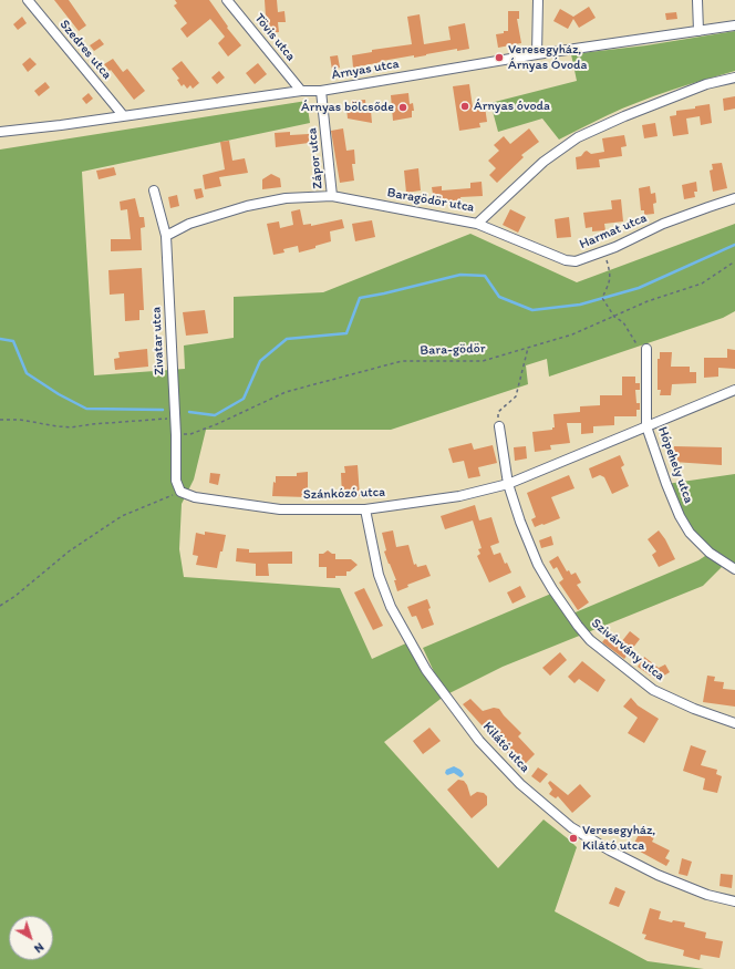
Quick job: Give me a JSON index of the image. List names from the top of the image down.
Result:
{
  "streets": {
    "street": [
      "Tövis utca",
      "Szedres utca",
      "Árnyas utca",
      "Zápor utca",
      "Baragödör utca",
      "Harmat utca",
      "Zivatar utca",
      "Hópehely utca",
      "Szánkózó utca",
      "Szivárvány utca",
      "Kilátó utca"
    ],
    "path": ["Bara-gödör"]
  },
  "crossings": [
    ["Tövis utca", "Árnyas utca"],
    ["Szedres utca", "Árnyas utca"],
    ["Árnyas utca", "Zápor utca"],
    ["Zápor utca", "Baragödör utca"],
    ["Baragödör utca", "Harmat utca"],
    ["Baragödör utca", "Zivatar utca"],
    ["Zivatar utca", "Szánkózó utca"],
    ["Hópehely utca", "Szánkózó utca"],
    ["Szánkózó utca", "Szivárvány utca"],
    ["Szánkózó utca", "Kilátó utca"]
  ],
  "places": [
    "Veresegyház, Árnyas Óvoda",
    "Árnyas óvoda",
    "Árnyas bölcsőde",
    "Veresegyház, Kilátó utca"
  ],
  "north": "bottom right"
}
